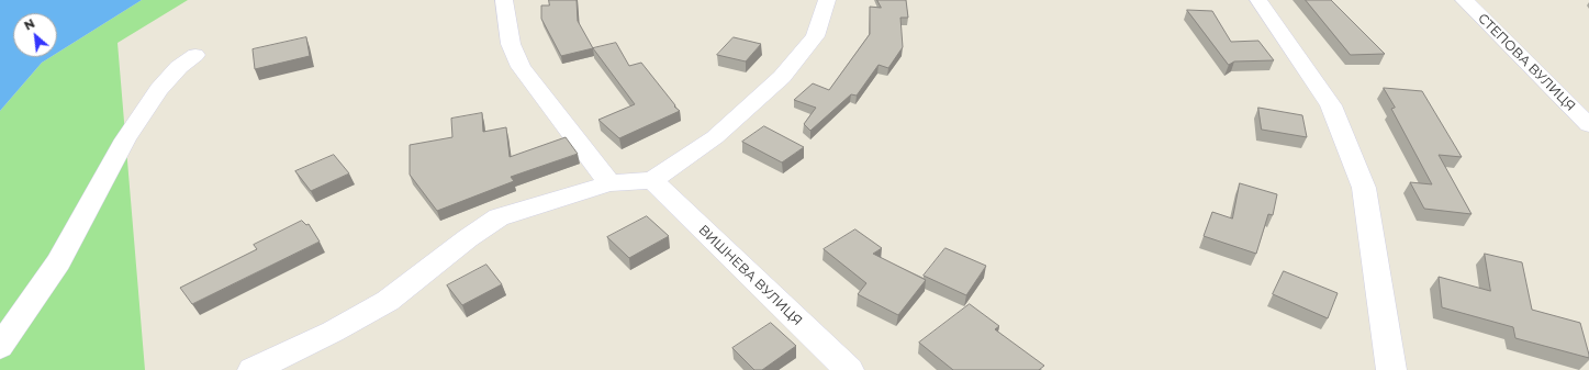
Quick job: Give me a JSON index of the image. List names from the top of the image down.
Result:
{
  "streets": {
    "street": ["СТЕПОВА ВУЛИЦЯ", "ВИШНЕВА ВУЛИЦЯ"]
  },
  "north": "top left"
}
